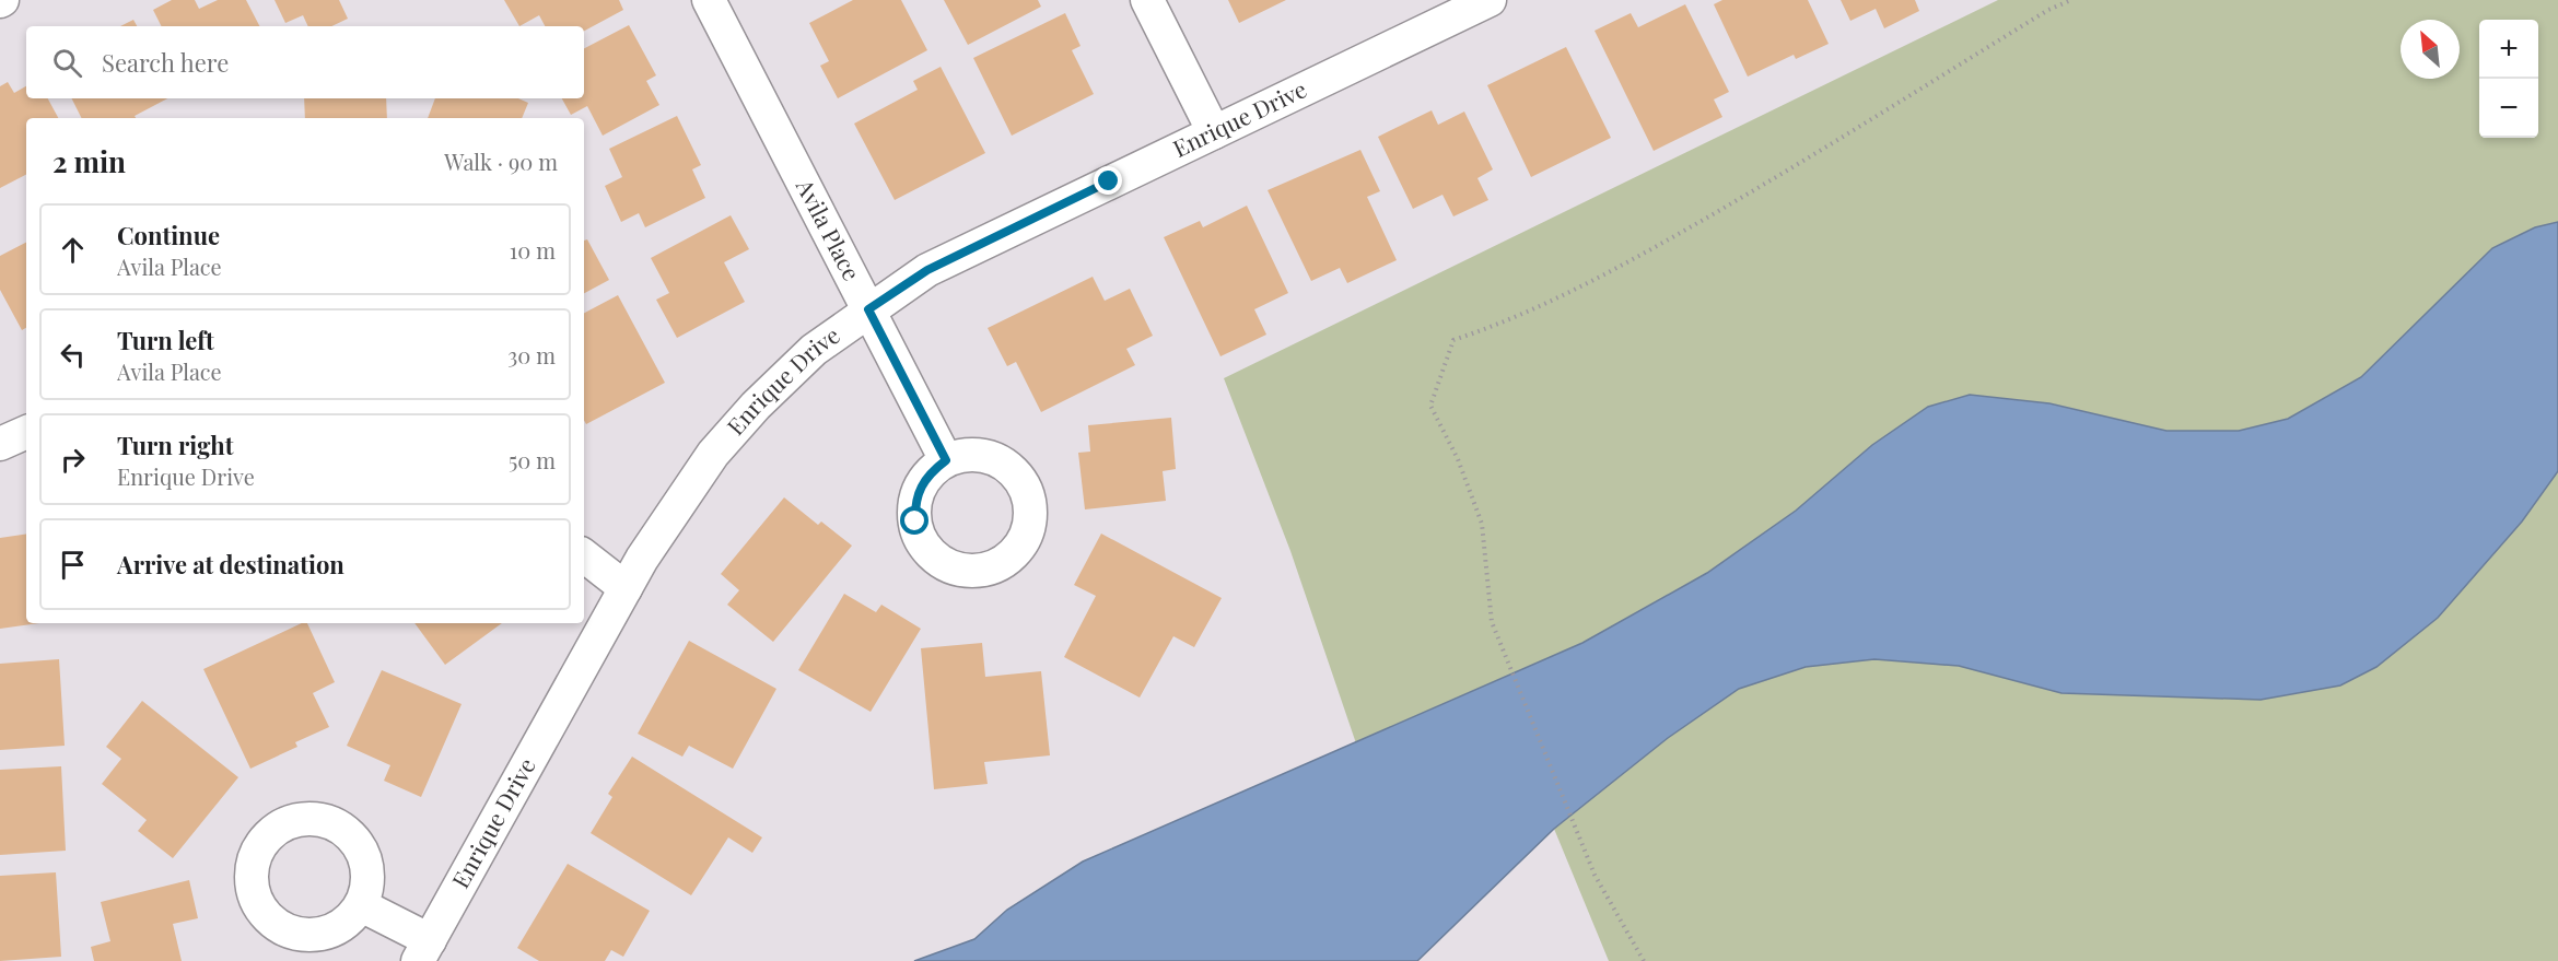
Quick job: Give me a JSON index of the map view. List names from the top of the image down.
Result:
{
  "streets": {
    "street": ["Enrique Drive", "Avila Place"]
  },
  "crossings": [
    ["Enrique Drive", "Avila Place"]
  ],
  "north": "top left",
  "page": {
    "map_buttons": ["+", "−"],
    "search": "Search here",
    "heading": ["2 min", "Walk · 90 m"],
    "list": [
      ["Continue", "Avila Place", "10 m"],
      ["Turn left", "Avila Place", "30 m"],
      ["Turn right", "Enrique Drive", "50 m"],
      "Arrive at destination"
    ]
  }
}
